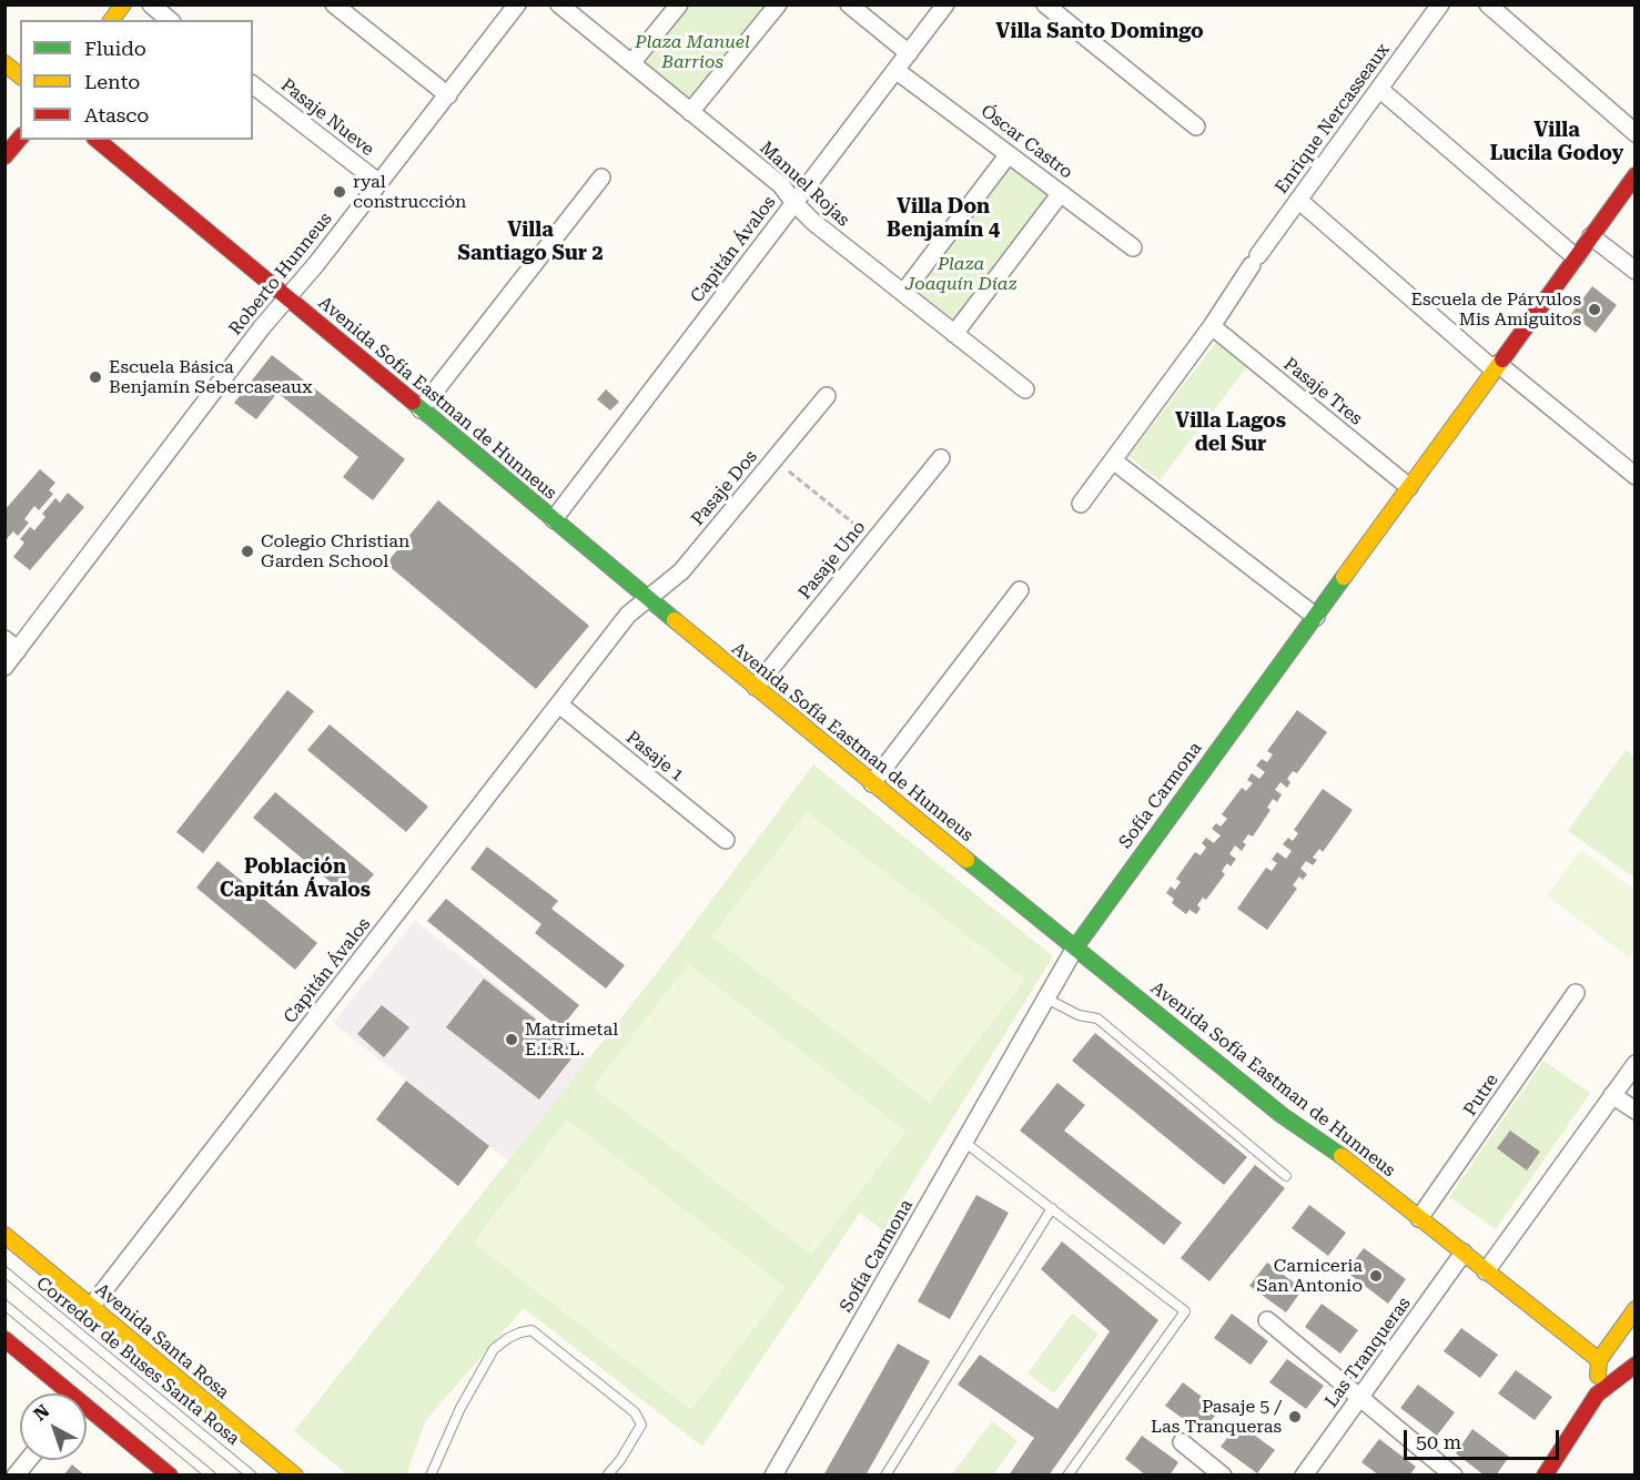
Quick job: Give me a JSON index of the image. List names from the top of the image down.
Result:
{
  "streets": {
    "street": [
      "Pasaje Nueve",
      "Enrique Nercasseaux",
      "Óscar Castro",
      "Manuel Rojas",
      "Capitán Ávalos",
      "Roberto Hunneus",
      "Pasaje Tres",
      "Avenida Sofía Eastman de Hunneus",
      "Pasaje Dos",
      "Pasaje Uno",
      "Pasaje 1",
      "Sofía Carmona",
      "Putre",
      "Avenida Santa Rosa",
      "Las Tranqueras"
    ],
    "lane": ["Corredor de Buses Santa Rosa"]
  },
  "crossings": [
    ["Pasaje Nueve", "Roberto Hunneus"],
    ["Enrique Nercasseaux", "Pasaje Tres"],
    ["Óscar Castro", "Capitán Ávalos"],
    ["Manuel Rojas", "Capitán Ávalos"],
    ["Capitán Ávalos", "Avenida Sofía Eastman de Hunneus"],
    ["Capitán Ávalos", "Pasaje Dos"],
    ["Capitán Ávalos", "Pasaje 1"],
    ["Capitán Ávalos", "Avenida Santa Rosa"],
    ["Roberto Hunneus", "Avenida Sofía Eastman de Hunneus"],
    ["Pasaje Tres", "Sofía Carmona"],
    ["Avenida Sofía Eastman de Hunneus", "Pasaje Dos"],
    ["Avenida Sofía Eastman de Hunneus", "Pasaje Uno"],
    ["Avenida Sofía Eastman de Hunneus", "Sofía Carmona"],
    ["Avenida Sofía Eastman de Hunneus", "Putre"],
    ["Avenida Sofía Eastman de Hunneus", "Las Tranqueras"]
  ],
  "districts": [
    "Villa Santo Domingo",
    "Villa Lucila Godoy",
    "Villa Don Benjamín 4",
    "Villa Santiago Sur 2",
    "Villa Lagos del Sur",
    "Población Capitán Ávalos"
  ],
  "parks": ["Plaza Manuel Barrios", "Plaza Joaquín Díaz"],
  "places": [
    "ryal construcción",
    "Escuela de Párvulos Mis Amiguitos",
    "Escuela Básica Benjamín Sebercaseaux",
    "Colegio Christian Garden School",
    "Matrimetal E.I.R.L.",
    "Carniceria San Antonio",
    "Pasaje 5 / Las Tranqueras"
  ],
  "legend": ["Fluido", "Lento", "Atasco"],
  "scale_bar": "50 m",
  "north": "top left"
}
